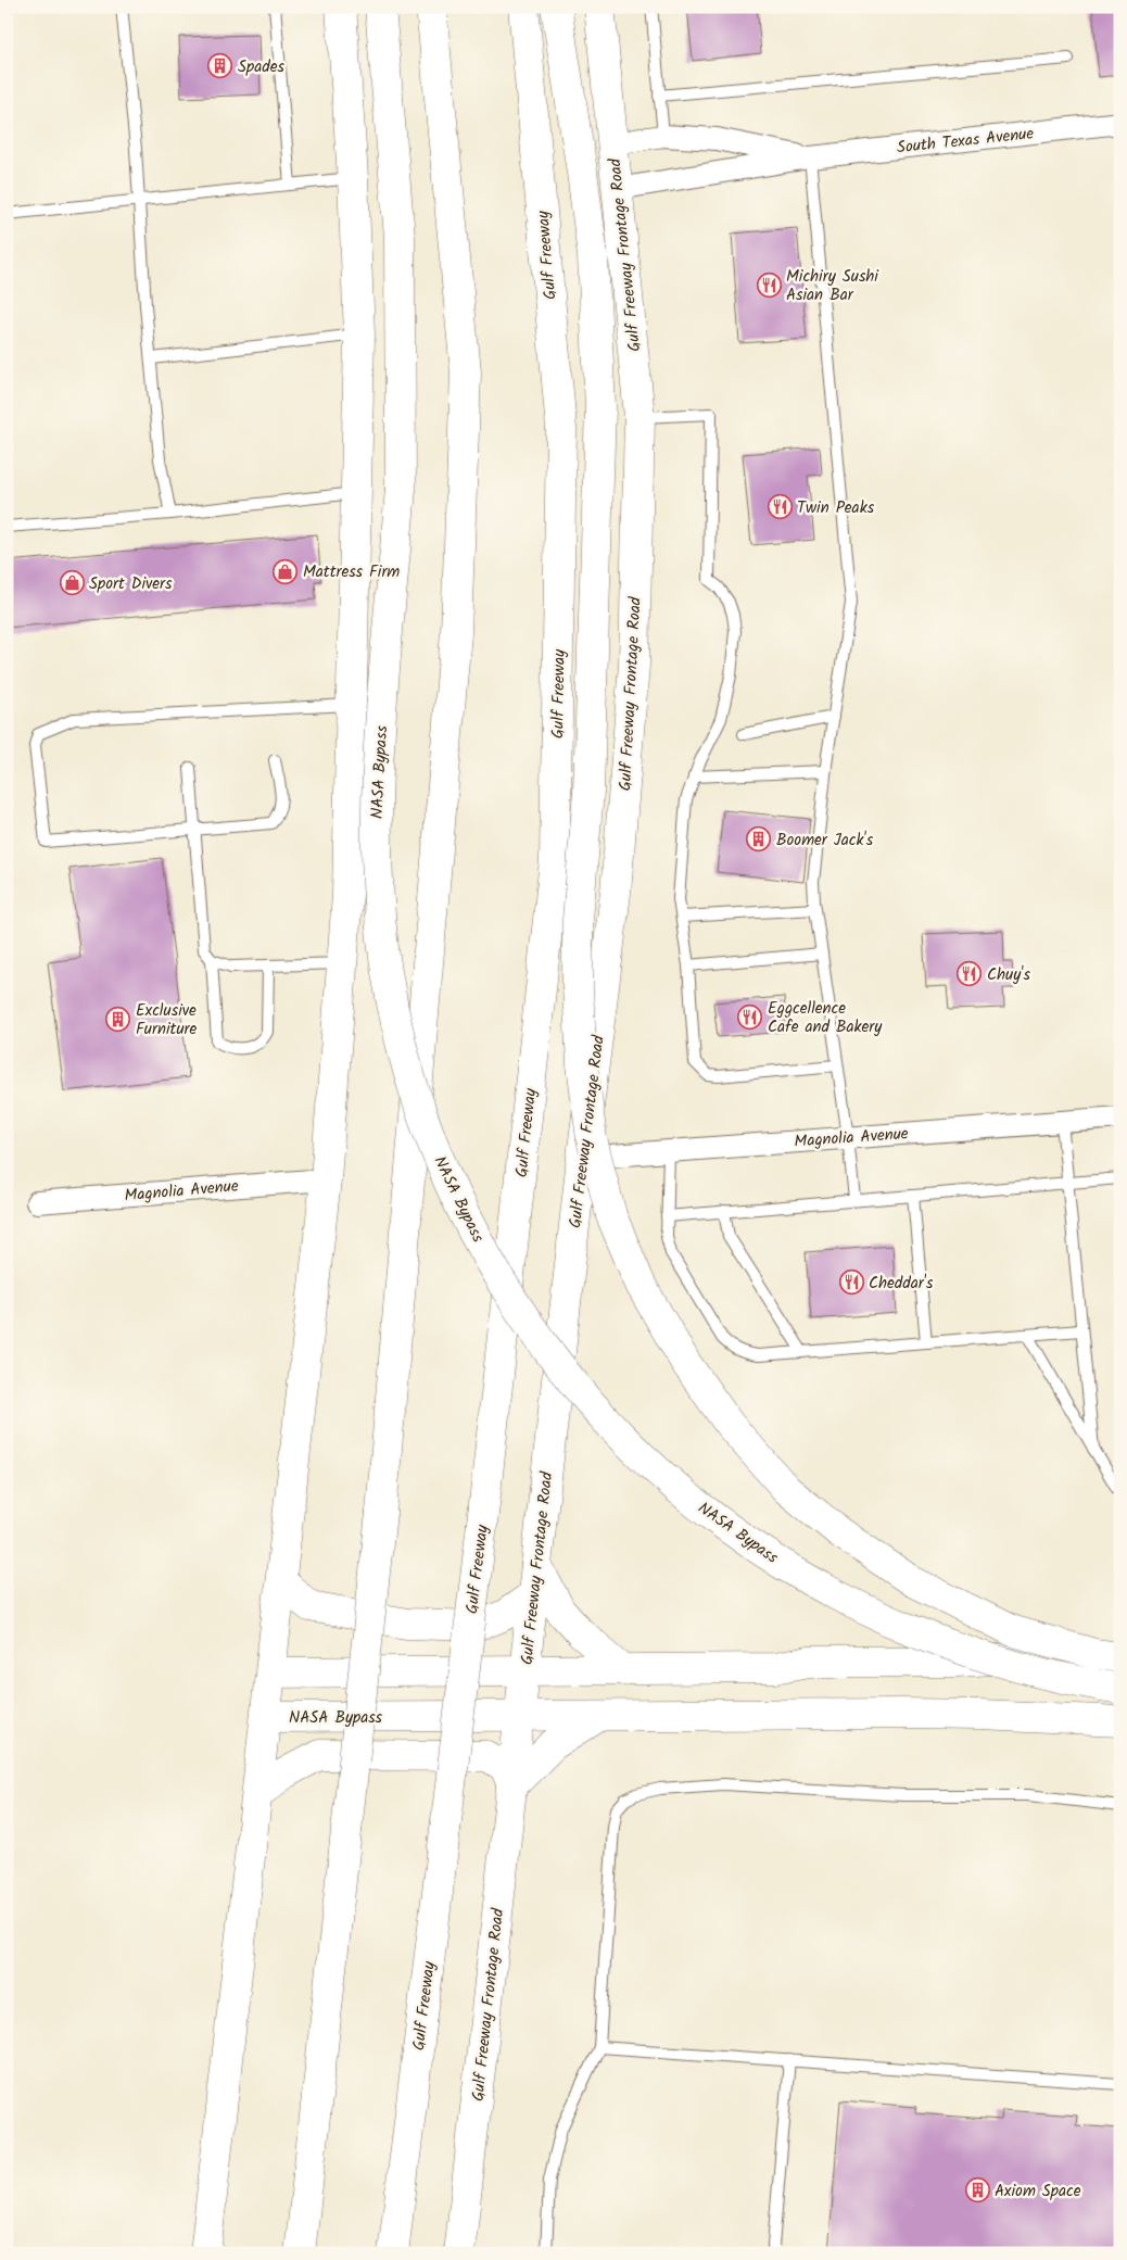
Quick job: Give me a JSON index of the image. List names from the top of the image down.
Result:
{
  "streets": {
    "main road": ["Gulf Freeway", "Gulf Freeway Frontage Road", "NASA Bypass"],
    "street": ["South Texas Avenue", "Magnolia Avenue"]
  },
  "crossings": [
    ["South Texas Avenue", "Gulf Freeway Frontage Road"],
    ["Gulf Freeway Frontage Road", "NASA Bypass"],
    ["Gulf Freeway Frontage Road", "Magnolia Avenue"]
  ],
  "places": {
    "building": [
      "Spades",
      "Boomer Jack's",
      "Exclusive Furniture",
      "Axiom Space"
    ],
    "restaurant": [
      "Michiry Sushi Asian Bar",
      "Twin Peaks",
      "Chuy's",
      "Eggcellence Cafe and Bakery",
      "Cheddar's"
    ],
    "shop": ["Mattress Firm", "Sport Divers"]
  }
}
